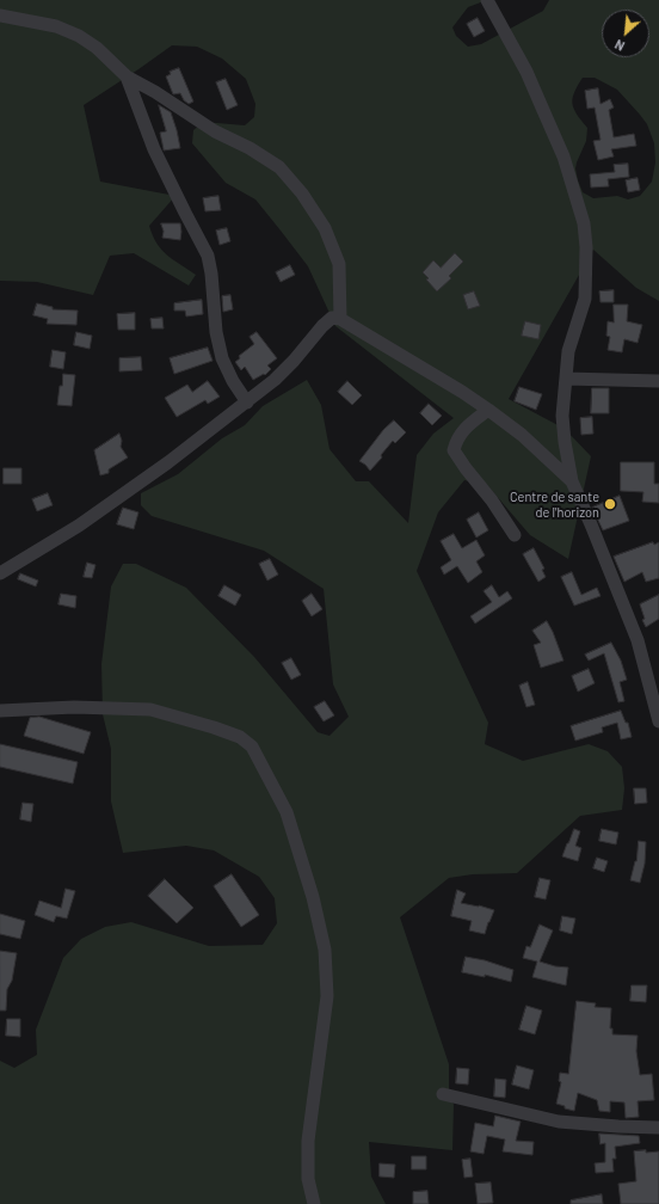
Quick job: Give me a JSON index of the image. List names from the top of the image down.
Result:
{
  "places": ["Centre de sante de l'horizon"],
  "north": "bottom left"
}
